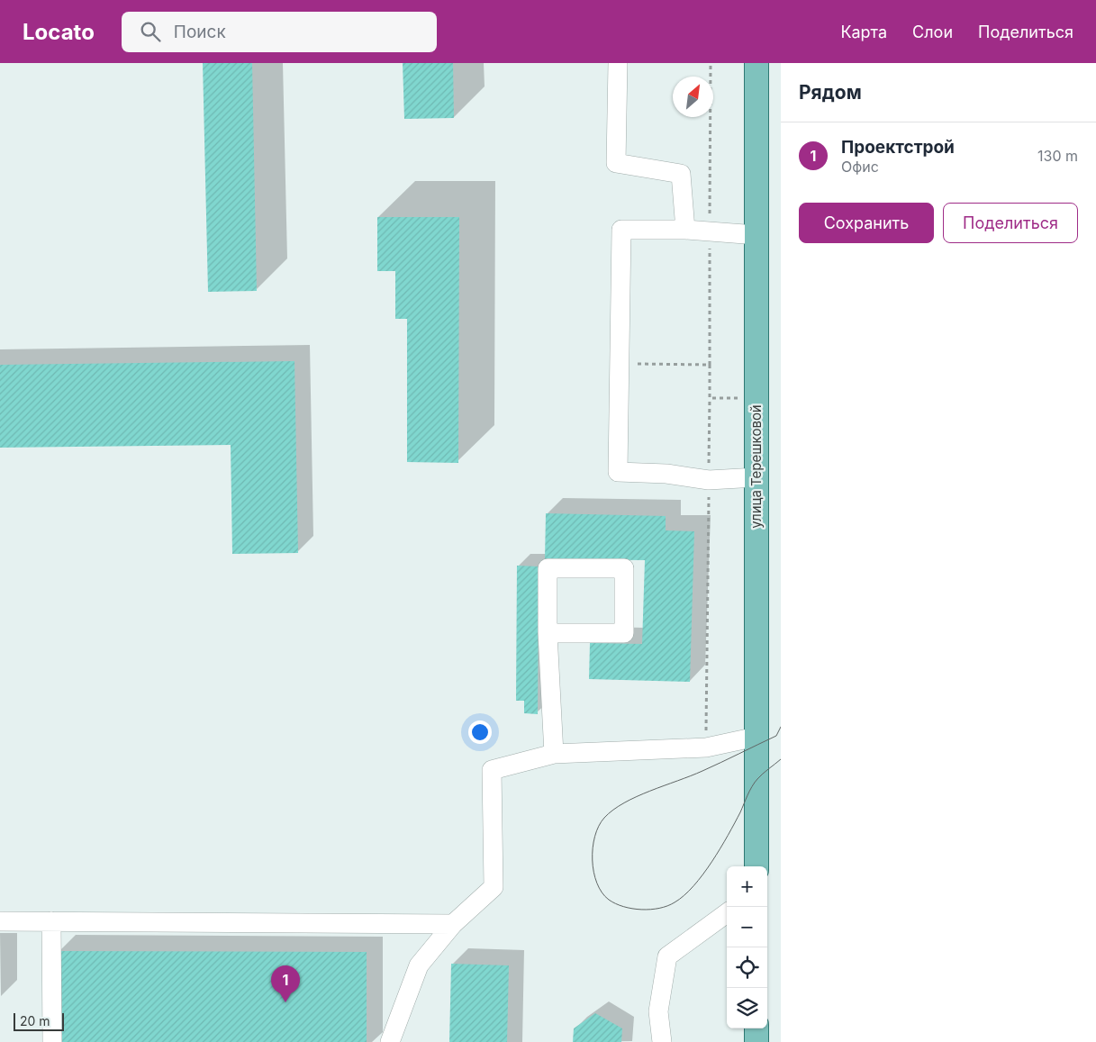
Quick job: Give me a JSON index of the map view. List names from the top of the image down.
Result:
{
  "streets": {
    "main road": ["улица Терешковой"]
  },
  "scale_bar": "20 m",
  "north": "top right",
  "page": {
    "header": "Locato",
    "search": "Поиск",
    "nav": ["Карта", "Слои", "Поделиться"],
    "heading": "Рядом",
    "list": [
      {
        "mark": "1",
        "name": "Проектстрой",
        "note": "Офис",
        "value": "130 m"
      }
    ],
    "buttons": ["Сохранить", "Поделиться"],
    "map_buttons": ["+", "−"],
    "pins": "1",
    "scale": "20 m"
  }
}
